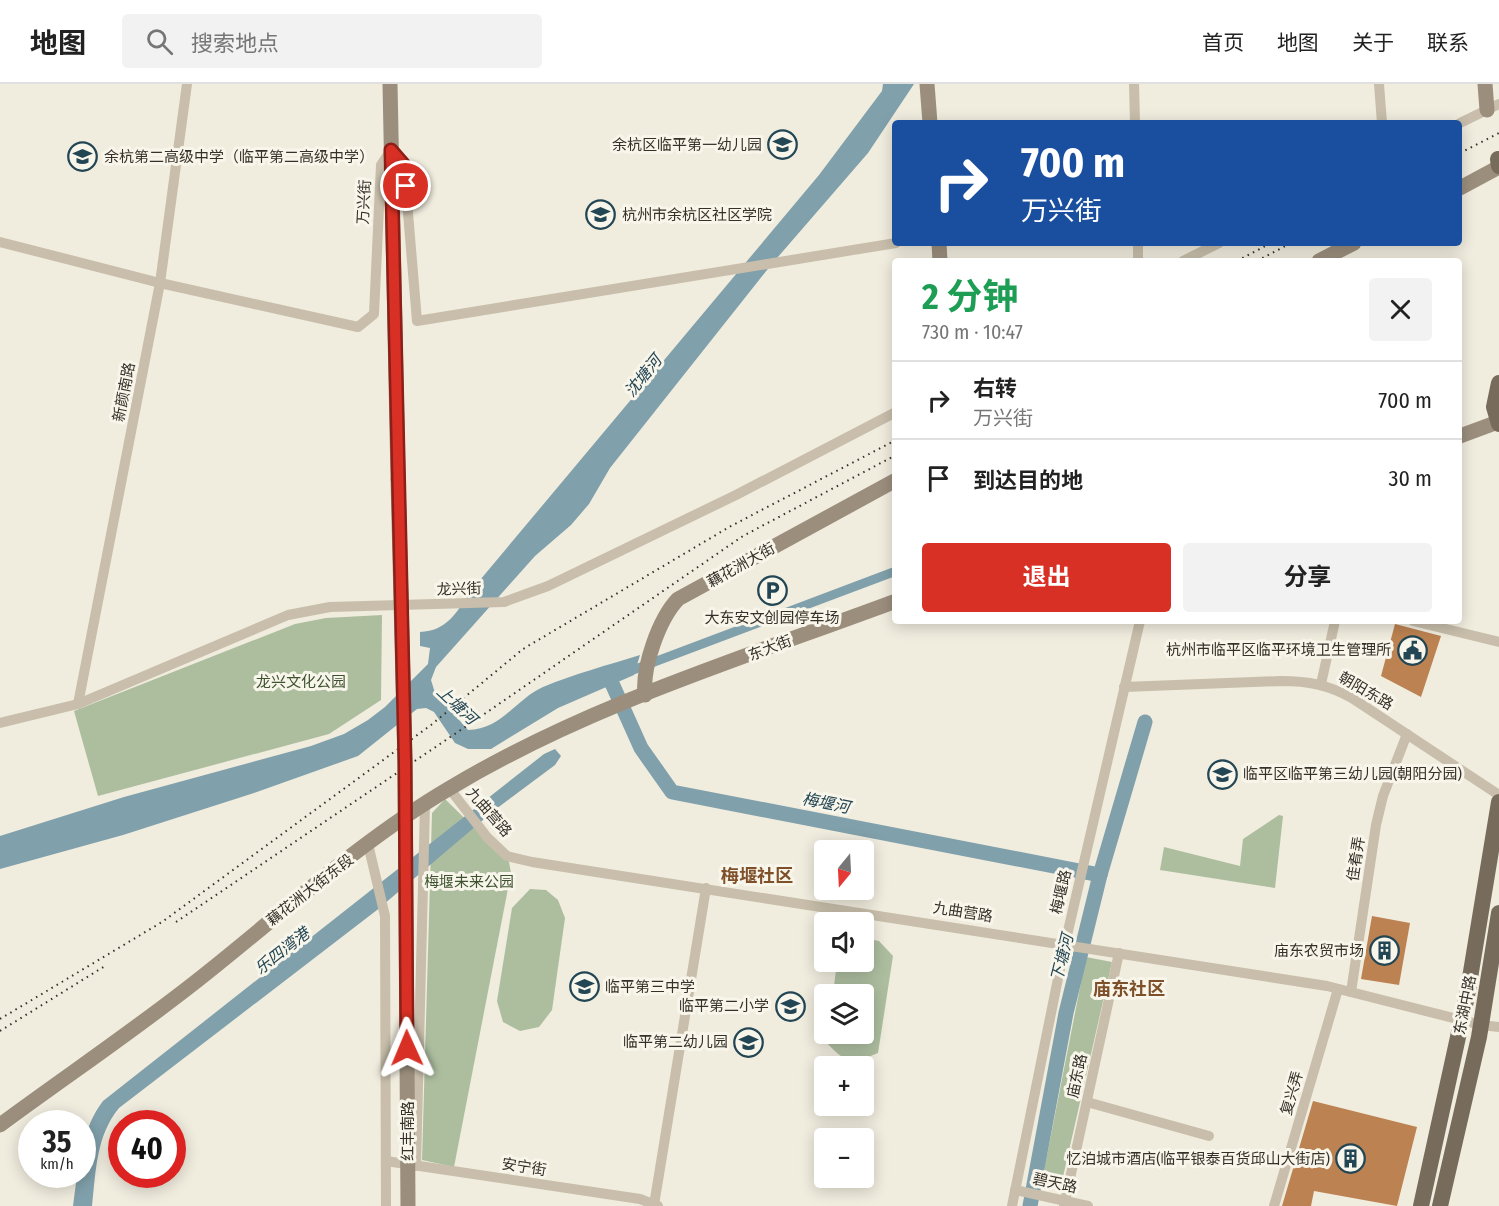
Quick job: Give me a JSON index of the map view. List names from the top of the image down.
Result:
{
  "streets": {
    "main road": ["东湖中路"],
    "street": [
      "万兴街",
      "新颜南路",
      "藕花洲大街",
      "龙兴街",
      "东大街",
      "朝阳东路",
      "九曲营路",
      "佳肴弄",
      "藕花洲大街东段",
      "梅堰路",
      "庙东路",
      "复兴弄",
      "红丰南路",
      "安宁街",
      "碧天路"
    ]
  },
  "crossings": [
    ["万兴街", "新颜南路"],
    ["万兴街", "红丰南路"],
    ["新颜南路", "龙兴街"],
    ["藕花洲大街", "东大街"],
    ["藕花洲大街", "藕花洲大街东段"],
    ["东大街", "藕花洲大街东段"],
    ["朝阳东路", "佳肴弄"],
    ["朝阳东路", "梅堰路"],
    ["九曲营路", "佳肴弄"],
    ["九曲营路", "藕花洲大街东段"],
    ["九曲营路", "梅堰路"],
    ["九曲营路", "东湖中路"],
    ["九曲营路", "庙东路"],
    ["九曲营路", "复兴弄"],
    ["梅堰路", "碧天路"],
    ["庙东路", "碧天路"]
  ],
  "districts": ["梅堰社区", "庙东社区"],
  "water": [
    "沈塘河",
    "上塘河",
    "梅堰河",
    "乐四湾港",
    "下塘河"
  ],
  "parks": ["龙兴文化公园", "梅堰未来公园"],
  "places": {
    "school or university": [
      "余杭区临平第一幼儿园",
      "余杭第二高级中学（临平第二高级中学）",
      "杭州市余杭区社区学院",
      "临平区临平第三幼儿园(朝阳分园)",
      "临平第三中学",
      "临平第二小学",
      "临平第二幼儿园"
    ],
    "parking": ["大东安文创园停车场"],
    "public building": ["杭州市临平区临平环境卫生管理所"],
    "building": ["庙东农贸市场", "忆泊城市酒店(临平银泰百货邱山大街店)"]
  },
  "north": "bottom",
  "page": {
    "header": "地图",
    "search": "搜索地点",
    "nav": [
      "首页",
      "地图",
      "关于",
      "联系"
    ],
    "turn": ["700 m", "万兴街"],
    "heading": ["2 分钟", "730 m · 10:47"],
    "list": [
      {
        "name": "右转",
        "note": "万兴街",
        "value": "700 m"
      },
      {
        "name": "到达目的地",
        "value": "30 m"
      }
    ],
    "buttons": ["退出", "分享"],
    "map_buttons": ["+", "−"],
    "speed": "35 km/h",
    "limit": "40"
  }
}
